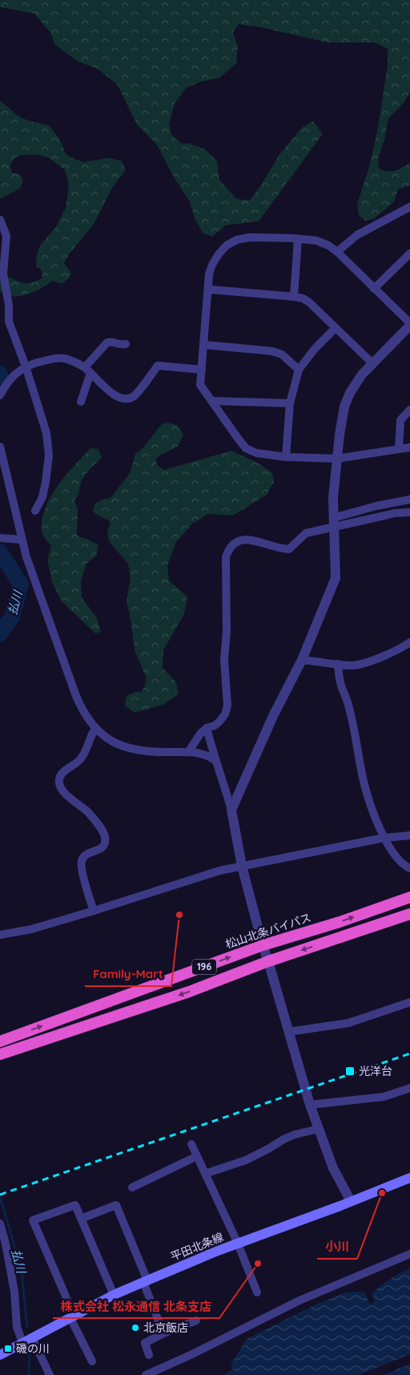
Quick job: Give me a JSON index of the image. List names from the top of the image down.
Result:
{
  "streets": {
    "highway": ["松山北条バイパス", "196"],
    "main road": ["平田北条線"]
  },
  "water": ["払川"],
  "places": {
    "other": [
      "Family-Mart",
      "小川",
      "株式会社 松永通信 北条支店",
      "北京飯店"
    ],
    "transit": ["光洋台", "磯の川"]
  }
}
